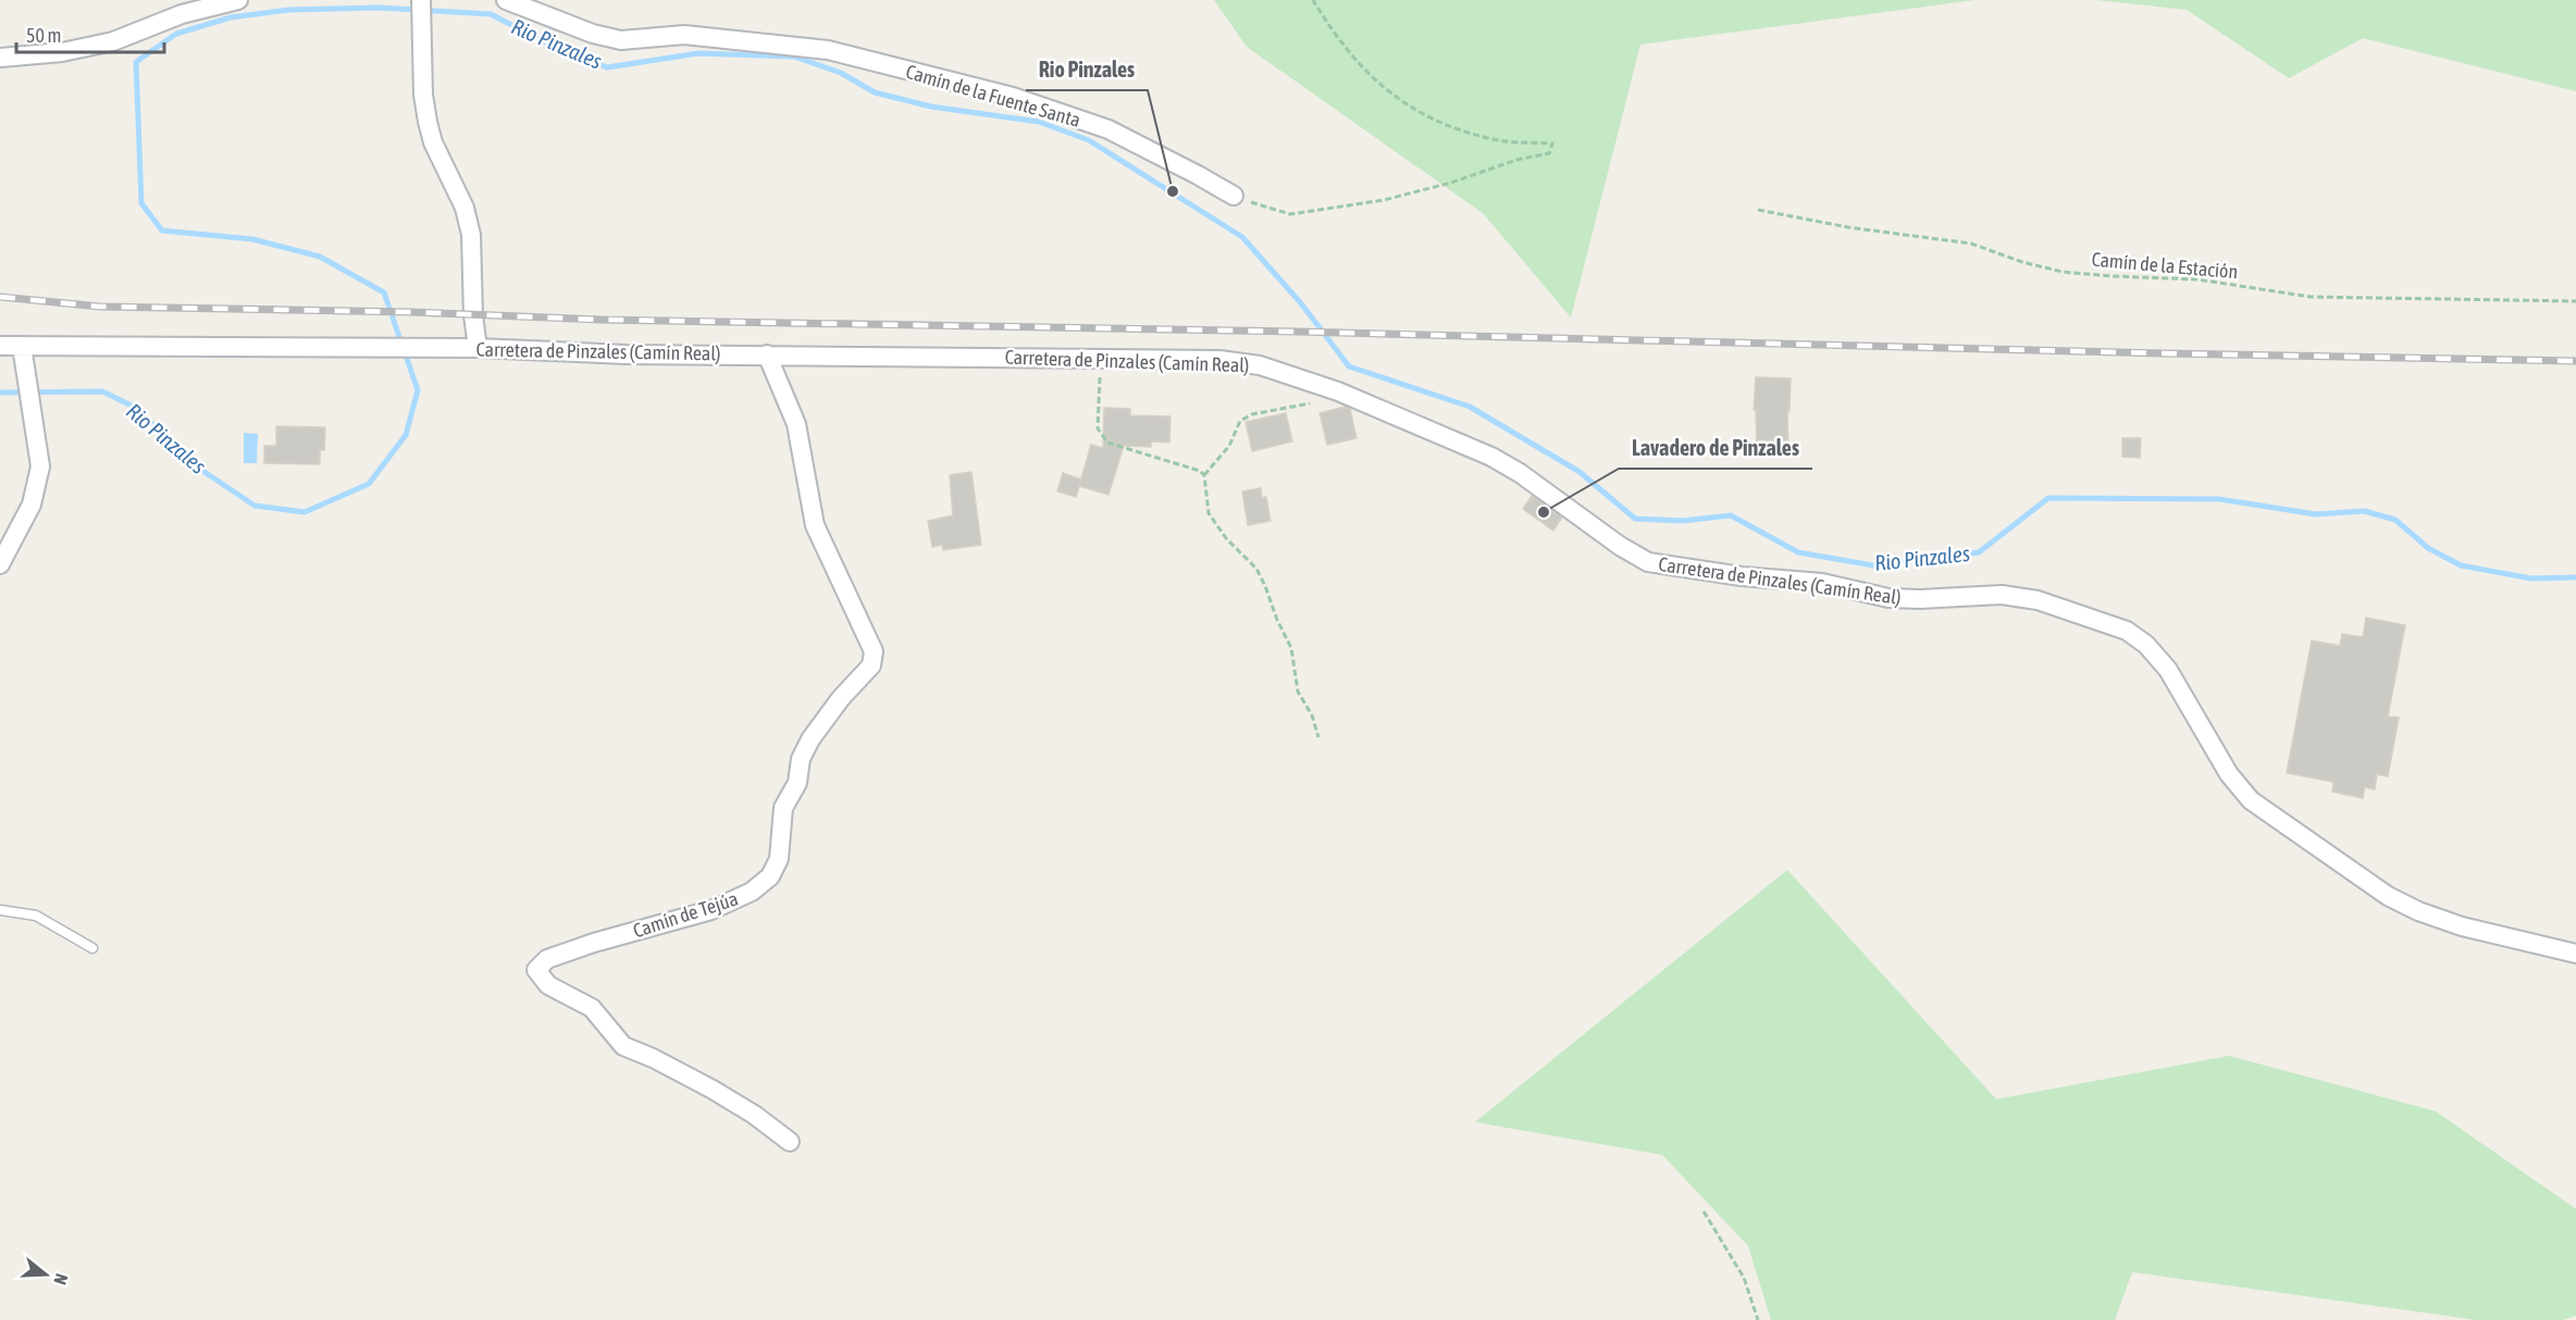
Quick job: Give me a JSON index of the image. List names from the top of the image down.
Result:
{
  "streets": {
    "street": ["Camín de la Fuente Santa", "Carretera de Pinzales (Camín Real)", "Camín de Tejúa"],
    "path": ["Camín de la Estación"]
  },
  "crossings": [
    ["Carretera de Pinzales (Camín Real)", "Camín de Tejúa"]
  ],
  "water": ["Rio Pinzales"],
  "places": ["Rio Pinzales", "Lavadero de Pinzales"],
  "scale_bar": "50 m",
  "north": "right"
}
